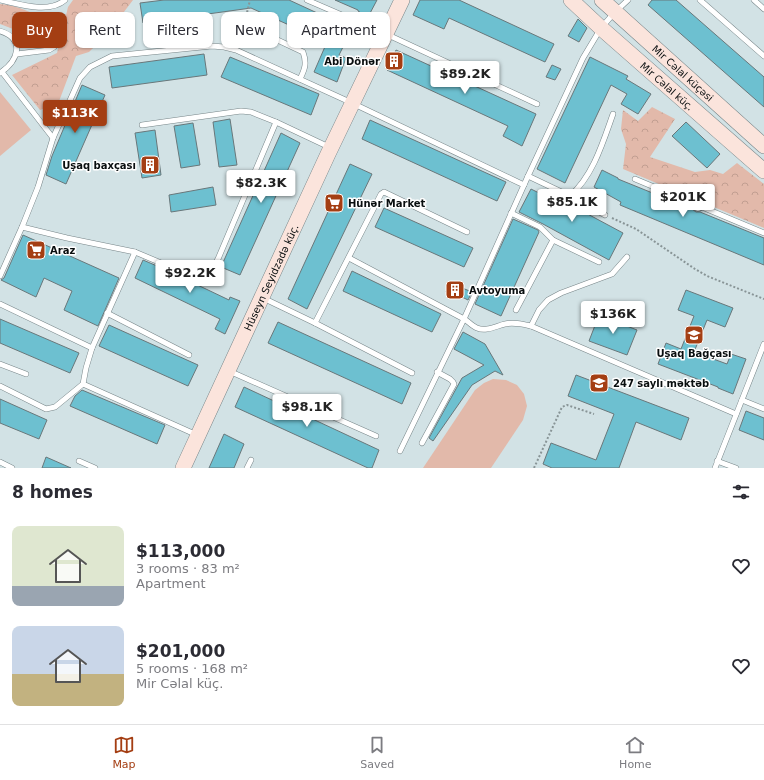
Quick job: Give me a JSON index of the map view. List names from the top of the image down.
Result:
{
  "streets": {
    "street": ["Mir Cəlal küçəsi", "Mir Cəlal küç.", "Hüseyn Seyidzadə küç."]
  },
  "places": {
    "building": ["Abi Dönər", "Uşaq baxçası", "Avtoyuma"],
    "supermarket": ["Hünər Market", "Araz"],
    "school or university": ["Uşaq Bağçası", "247 saylı məktəb"]
  },
  "page": {
    "chip": [
      "Buy",
      "Rent",
      "Filters",
      "New",
      "Apartment"
    ],
    "price": [
      "$89.2K",
      "$113K",
      "$82.3K",
      "$201K",
      "$85.1K",
      "$92.2K",
      "$136K",
      "$98.1K"
    ],
    "heading": "8 homes",
    "list": [
      {
        "name": "$113,000",
        "note": "3 rooms · 83 m² · Apartment"
      },
      {
        "name": "$201,000",
        "note": "5 rooms · 168 m² · Mir Cəlal küç."
      }
    ],
    "tabs": ["Map", "Saved", "Home"]
  }
}
